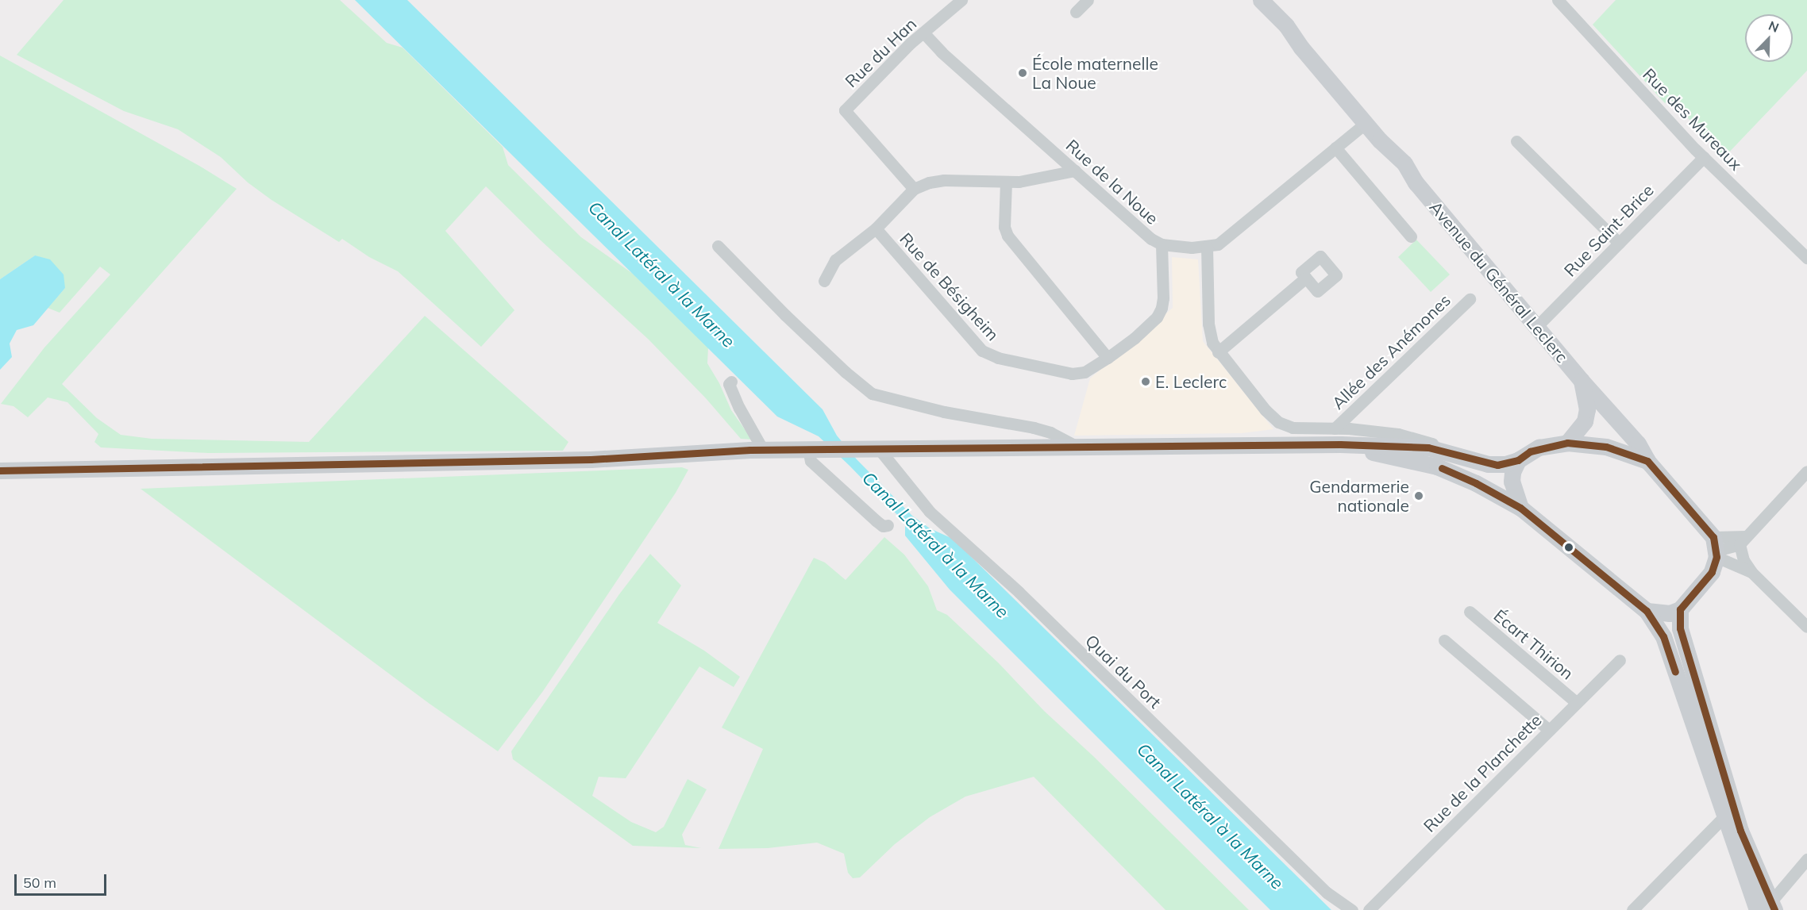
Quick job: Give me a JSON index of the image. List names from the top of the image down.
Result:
{
  "streets": {
    "main road": ["Avenue du Général Leclerc"],
    "street": [
      "Rue du Han",
      "Rue des Mureaux",
      "Rue de la Noue",
      "Rue Saint-Brice",
      "Rue de Bésigheim",
      "Allée des Anémones",
      "Écart Thirion",
      "Quai du Port",
      "Rue de la Planchette"
    ]
  },
  "crossings": [
    ["Rue du Han", "Rue de la Noue"],
    ["Rue du Han", "Rue de Bésigheim"],
    ["Rue des Mureaux", "Rue Saint-Brice"],
    ["Rue de la Noue", "Avenue du Général Leclerc"],
    ["Rue de la Noue", "Rue de Bésigheim"],
    ["Rue Saint-Brice", "Avenue du Général Leclerc"],
    ["Écart Thirion", "Rue de la Planchette"]
  ],
  "water": ["Canal Latéral à la Marne"],
  "places": ["École maternelle La Noue", "E. Leclerc", "Gendarmerie nationale"],
  "scale_bar": "50 m",
  "north": "top right"
}
